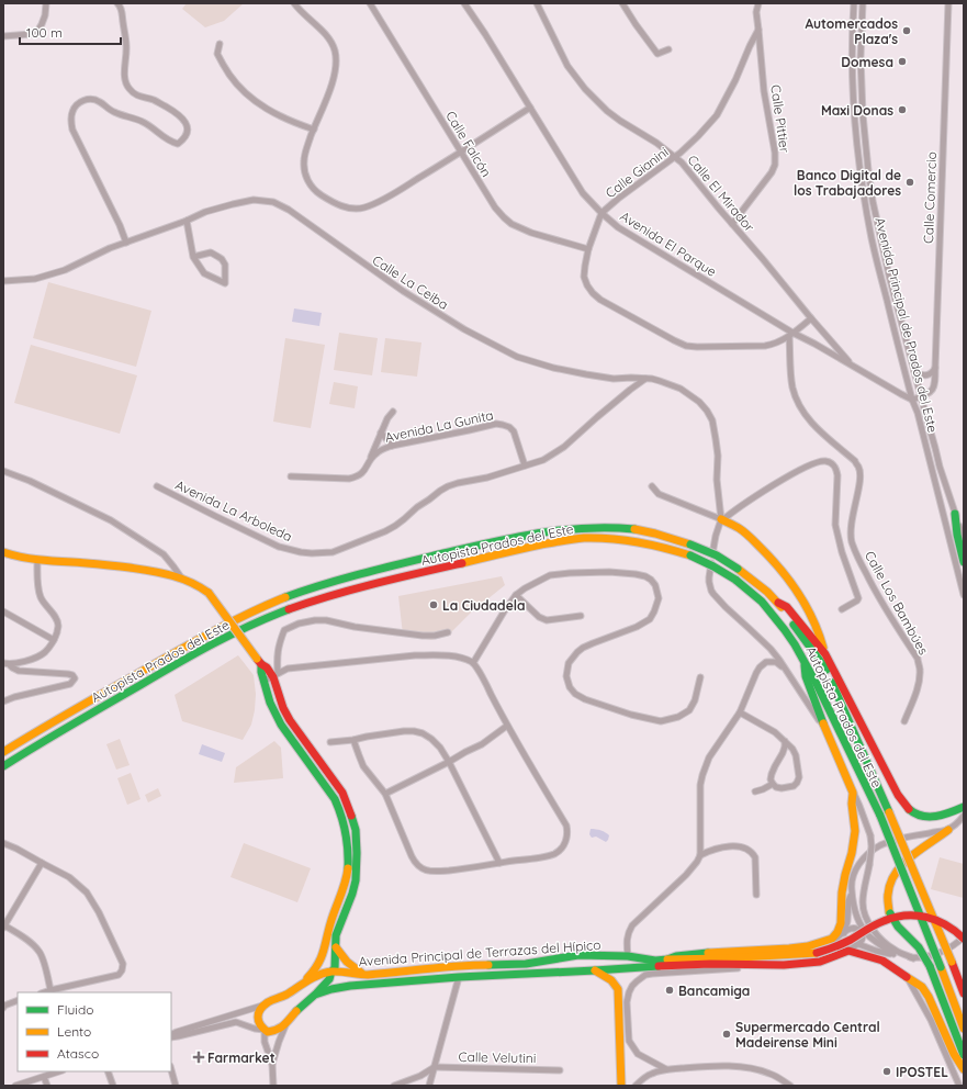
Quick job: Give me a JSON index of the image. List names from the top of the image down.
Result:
{
  "streets": {
    "main road": ["Autopista Prados del Este", "Avenida Principal de Terrazas del Hípico"],
    "street": [
      "Calle Pittier",
      "Calle Falcón",
      "Calle Gianini",
      "Calle El Mirador",
      "Calle Comercio",
      "Avenida El Parque",
      "Calle La Ceiba",
      "Avenida Principal de Prados del Este",
      "Avenida La Gunita",
      "Avenida La Arboleda",
      "Calle Los Bambúes",
      "Calle Velutini"
    ]
  },
  "crossings": [
    ["Calle Pittier", "Calle Gianini"],
    ["Calle Pittier", "Calle El Mirador"],
    ["Calle Falcón", "Calle Gianini"],
    ["Calle Gianini", "Calle El Mirador"],
    ["Calle Gianini", "Avenida El Parque"],
    ["Calle Gianini", "Calle Los Bambúes"],
    ["Calle El Mirador", "Avenida El Parque"],
    ["Calle Comercio", "Avenida Principal de Prados del Este"],
    ["Avenida El Parque", "Avenida Principal de Prados del Este"],
    ["Avenida El Parque", "Calle Los Bambúes"],
    ["Calle La Ceiba", "Avenida La Arboleda"],
    ["Avenida La Gunita", "Avenida La Arboleda"]
  ],
  "places": {
    "other": [
      "Automercados Plaza's",
      "Domesa",
      "Maxi Donas",
      "Banco Digital de los Trabajadores",
      "La Ciudadela",
      "Bancamiga",
      "Supermercado Central Madeirense Mini",
      "IPOSTEL"
    ],
    "health": ["Farmarket"]
  },
  "legend": ["Fluido", "Lento", "Atasco"],
  "scale_bar": "100 m"
}
